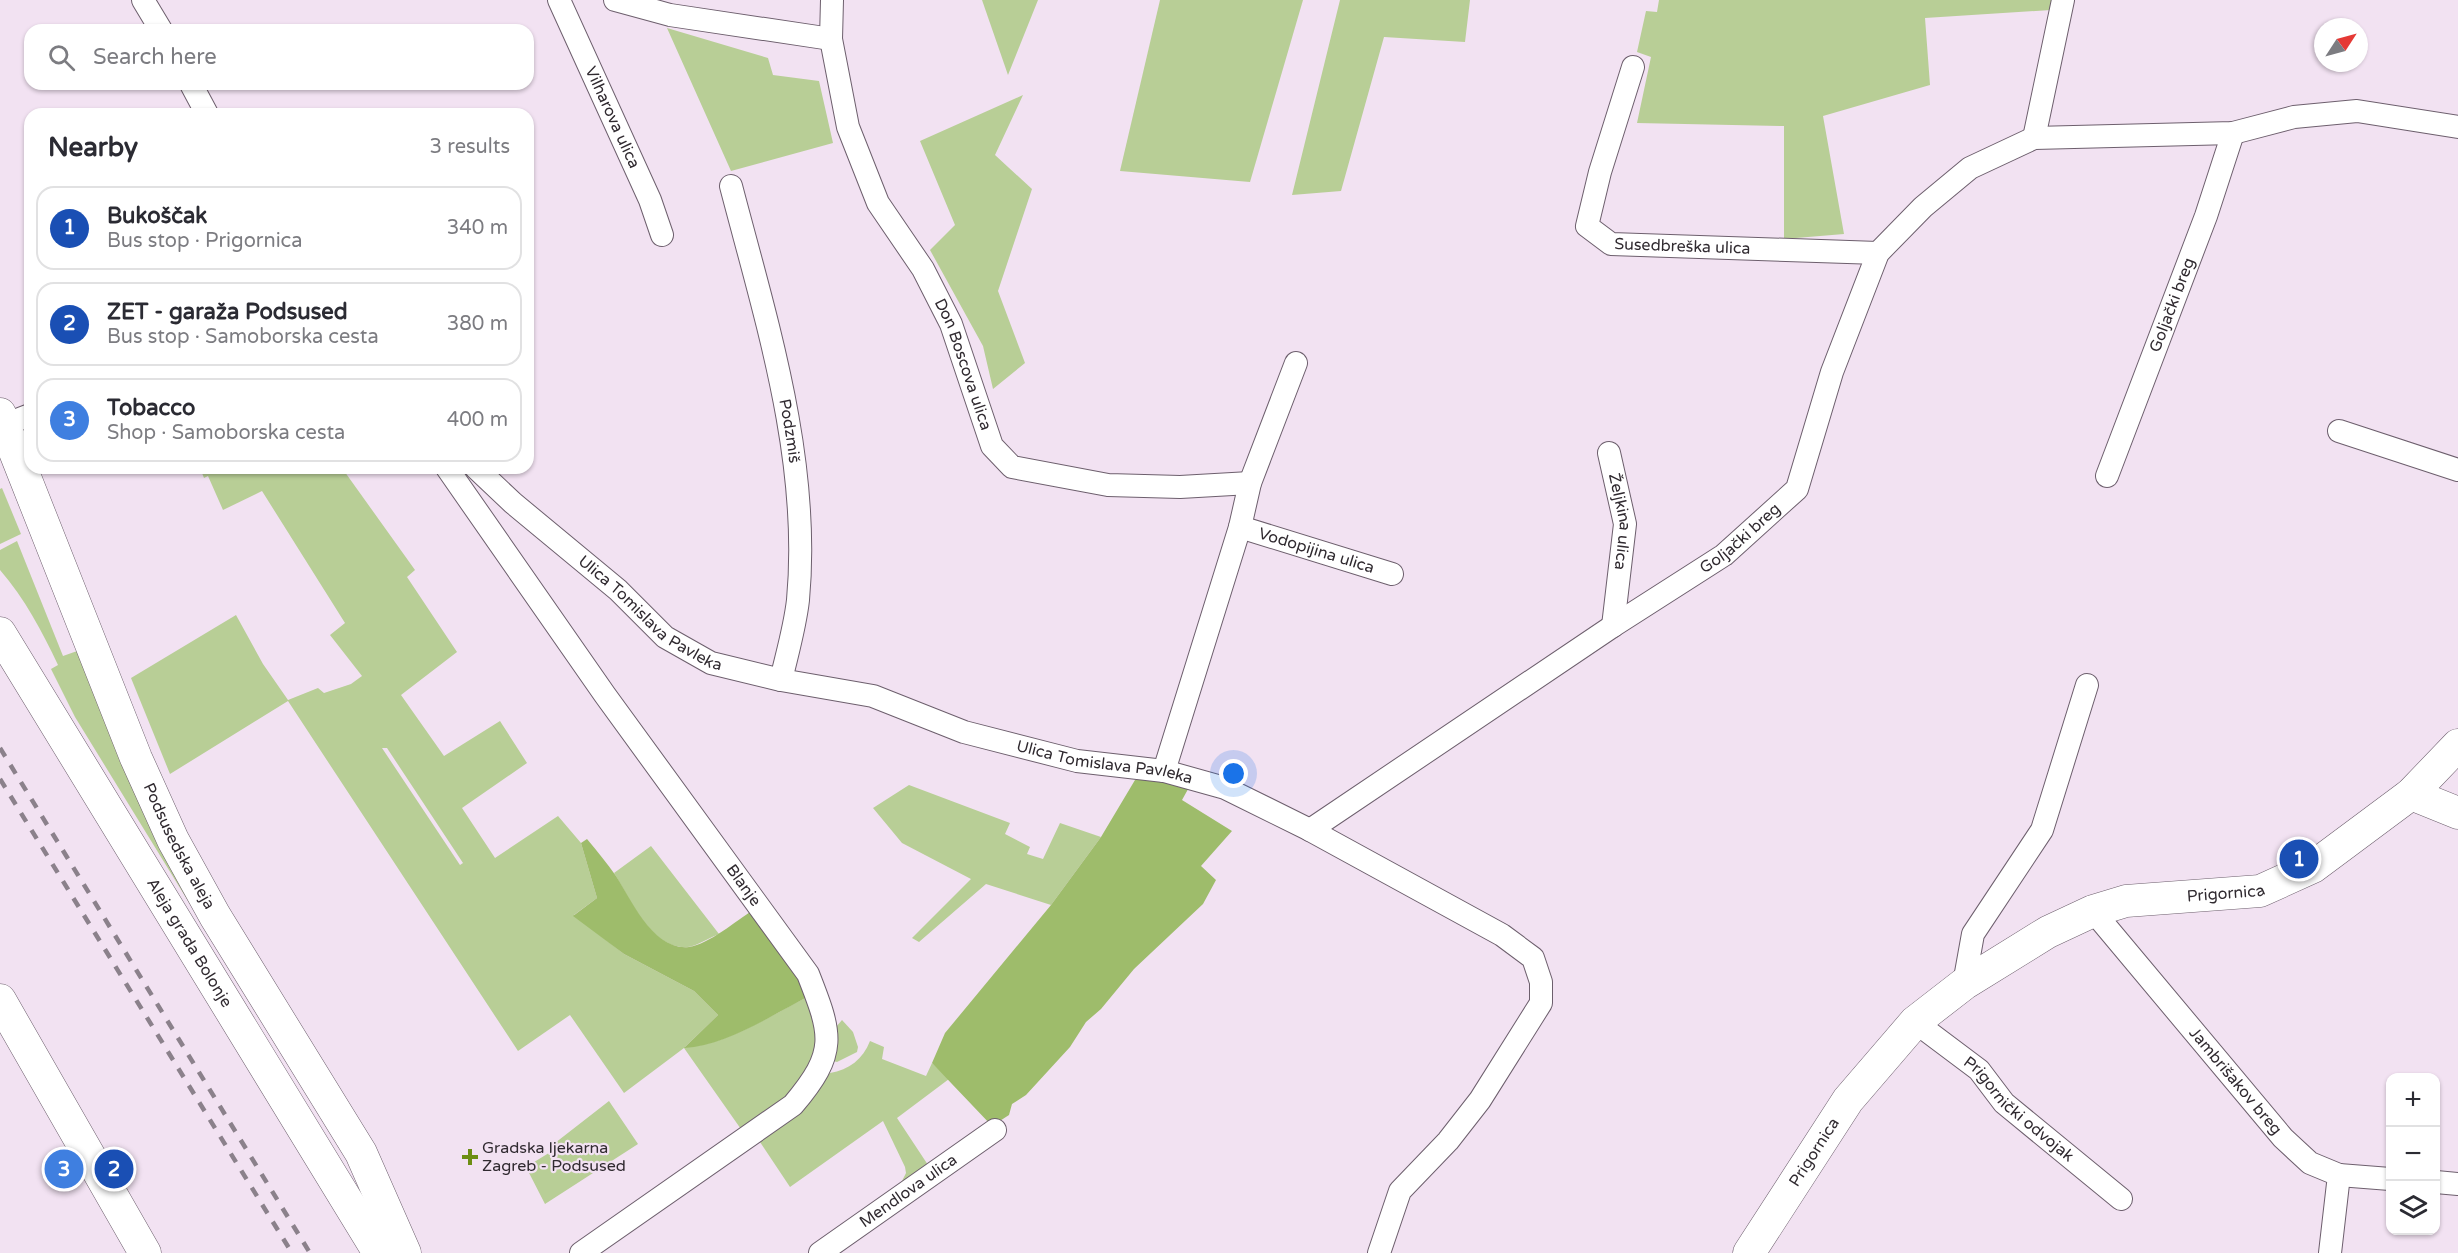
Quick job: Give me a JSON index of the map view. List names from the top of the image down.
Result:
{
  "streets": {
    "street": [
      "Vilharova ulica",
      "Susedbreška ulica",
      "Goljački breg",
      "Don Boscova ulica",
      "Podzmiš",
      "Željkina ulica",
      "Vodopijina ulica",
      "Ulica Tomislava Pavleka",
      "Podsusedska aleja",
      "Blanje",
      "Prigornica",
      "Aleja grada Bolonje",
      "Jambrišakov breg",
      "Prigornički odvojak",
      "Mendlova ulica"
    ]
  },
  "crossings": [
    ["Susedbreška ulica", "Goljački breg"],
    ["Goljački breg", "Željkina ulica"],
    ["Goljački breg", "Ulica Tomislava Pavleka"],
    ["Podzmiš", "Ulica Tomislava Pavleka"],
    ["Prigornica", "Jambrišakov breg"],
    ["Prigornica", "Prigornički odvojak"]
  ],
  "places": {
    "health": ["Gradska ljekarna Zagreb - Podsused"]
  },
  "north": "top right",
  "page": {
    "search": "Search here",
    "heading": ["Nearby", "3 results"],
    "list": [
      {
        "mark": "1",
        "name": "Bukoščak",
        "note": "Bus stop · Prigornica",
        "value": "340 m"
      },
      {
        "mark": "2",
        "name": "ZET - garaža Podsused",
        "note": "Bus stop · Samoborska cesta",
        "value": "380 m"
      },
      {
        "mark": "3",
        "name": "Tobacco",
        "note": "Shop · Samoborska cesta",
        "value": "400 m"
      }
    ],
    "pins": ["1", "2", "3"],
    "map_buttons": ["+", "−"]
  }
}
